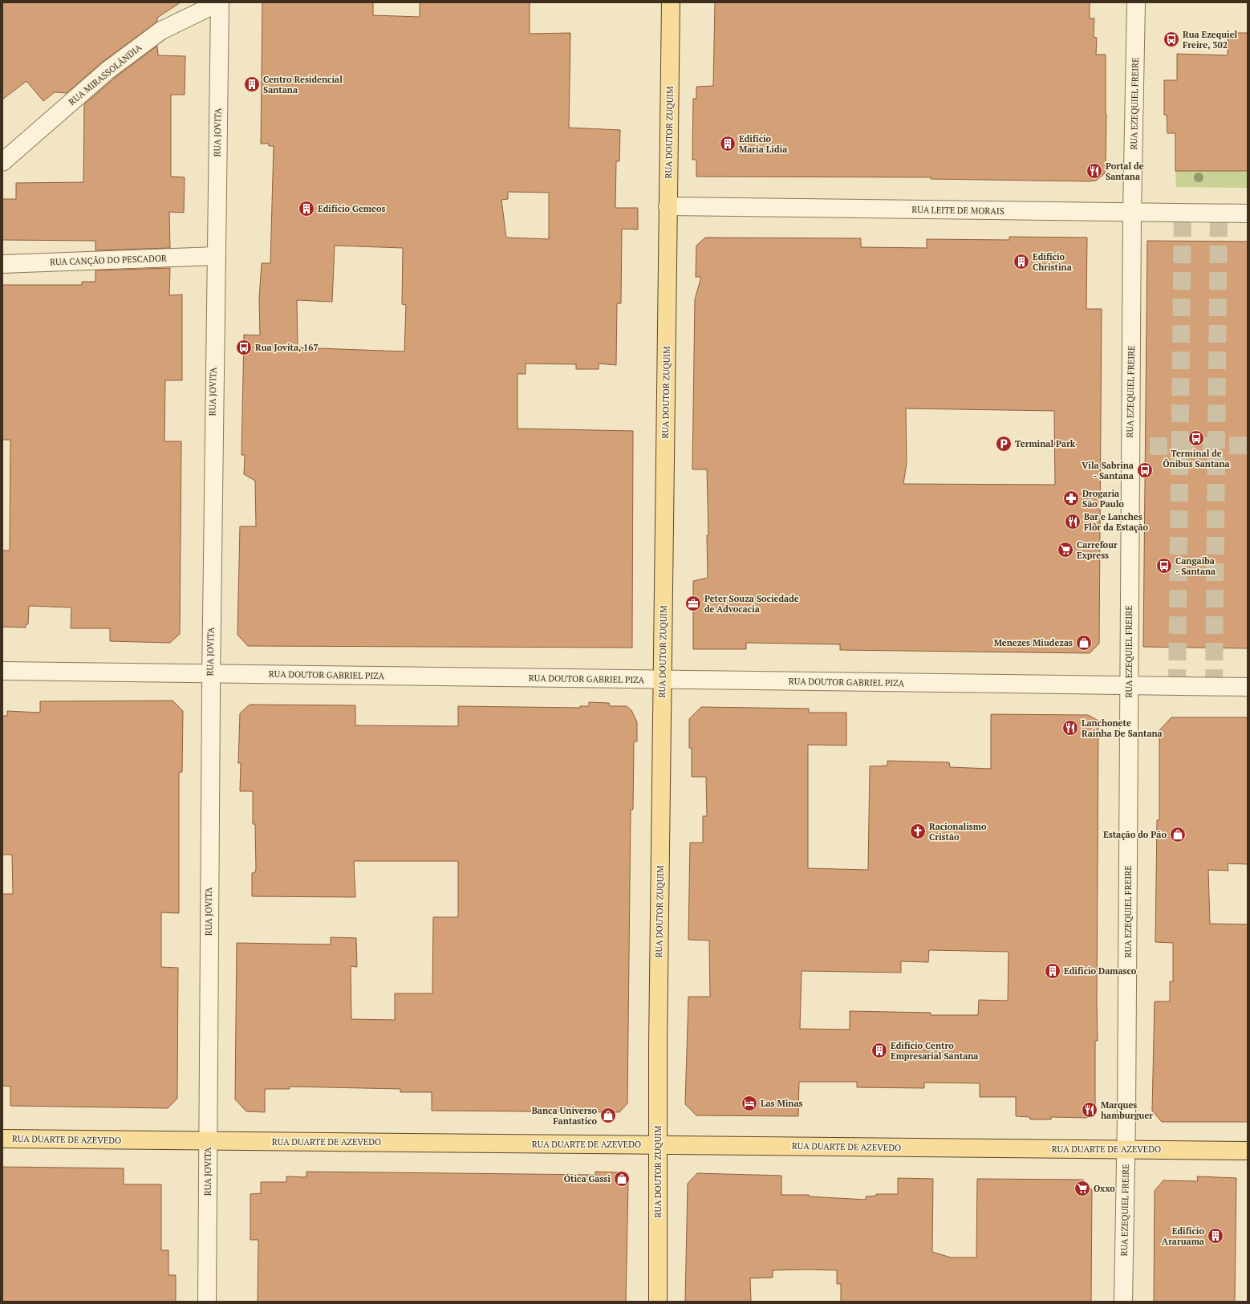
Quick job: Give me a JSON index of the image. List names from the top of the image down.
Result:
{
  "streets": {
    "main road": ["RUA DOUTOR ZUQUIM", "RUA DUARTE DE AZEVEDO"],
    "street": [
      "RUA MIRASSOLÂNDIA",
      "RUA EZEQUIEL FREIRE",
      "RUA JOVITA",
      "RUA LEITE DE MORAIS",
      "RUA CANÇÃO DO PESCADOR",
      "RUA DOUTOR GABRIEL PIZA"
    ]
  },
  "crossings": [
    ["RUA MIRASSOLÂNDIA", "RUA JOVITA"],
    ["RUA EZEQUIEL FREIRE", "RUA LEITE DE MORAIS"],
    ["RUA EZEQUIEL FREIRE", "RUA DOUTOR GABRIEL PIZA"],
    ["RUA EZEQUIEL FREIRE", "RUA DUARTE DE AZEVEDO"],
    ["RUA JOVITA", "RUA CANÇÃO DO PESCADOR"],
    ["RUA JOVITA", "RUA DOUTOR GABRIEL PIZA"],
    ["RUA JOVITA", "RUA DUARTE DE AZEVEDO"],
    ["RUA DOUTOR ZUQUIM", "RUA LEITE DE MORAIS"],
    ["RUA DOUTOR ZUQUIM", "RUA DOUTOR GABRIEL PIZA"],
    ["RUA DOUTOR ZUQUIM", "RUA DUARTE DE AZEVEDO"]
  ],
  "places": {
    "bus stop": [
      "Rua Ezequiel Freire, 302",
      "Rua Jovita, 167",
      "Terminal de Ônibus Santana",
      "Vila Sabrina - Santana",
      "Cangaiba - Santana"
    ],
    "building": [
      "Centro Residencial Santana",
      "Edifício Maria Lidia",
      "Edifício Gemeos",
      "Edifício Christina",
      "Edifício Damasco",
      "Edifício Centro Empresarial Santana",
      "Edifício Araruama"
    ],
    "restaurant": [
      "Portal de Santana",
      "Bar e Lanches Flôr da Estação",
      "Lanchonete Rainha De Santana",
      "Marques hamburguer"
    ],
    "parking": ["Terminal Park"],
    "pharmacy": ["Drogaria São Paulo"],
    "supermarket": ["Carrefour Express", "Oxxo"],
    "office": ["Peter Souza Sociedade de Advocacia"],
    "shop": [
      "Menezes Miudezas",
      "Estação do Pão",
      "Banca Universo Fantastico",
      "Ótica Gassi"
    ],
    "church": ["Racionalismo Cristão"],
    "hotel": ["Las Minas"]
  }
}
